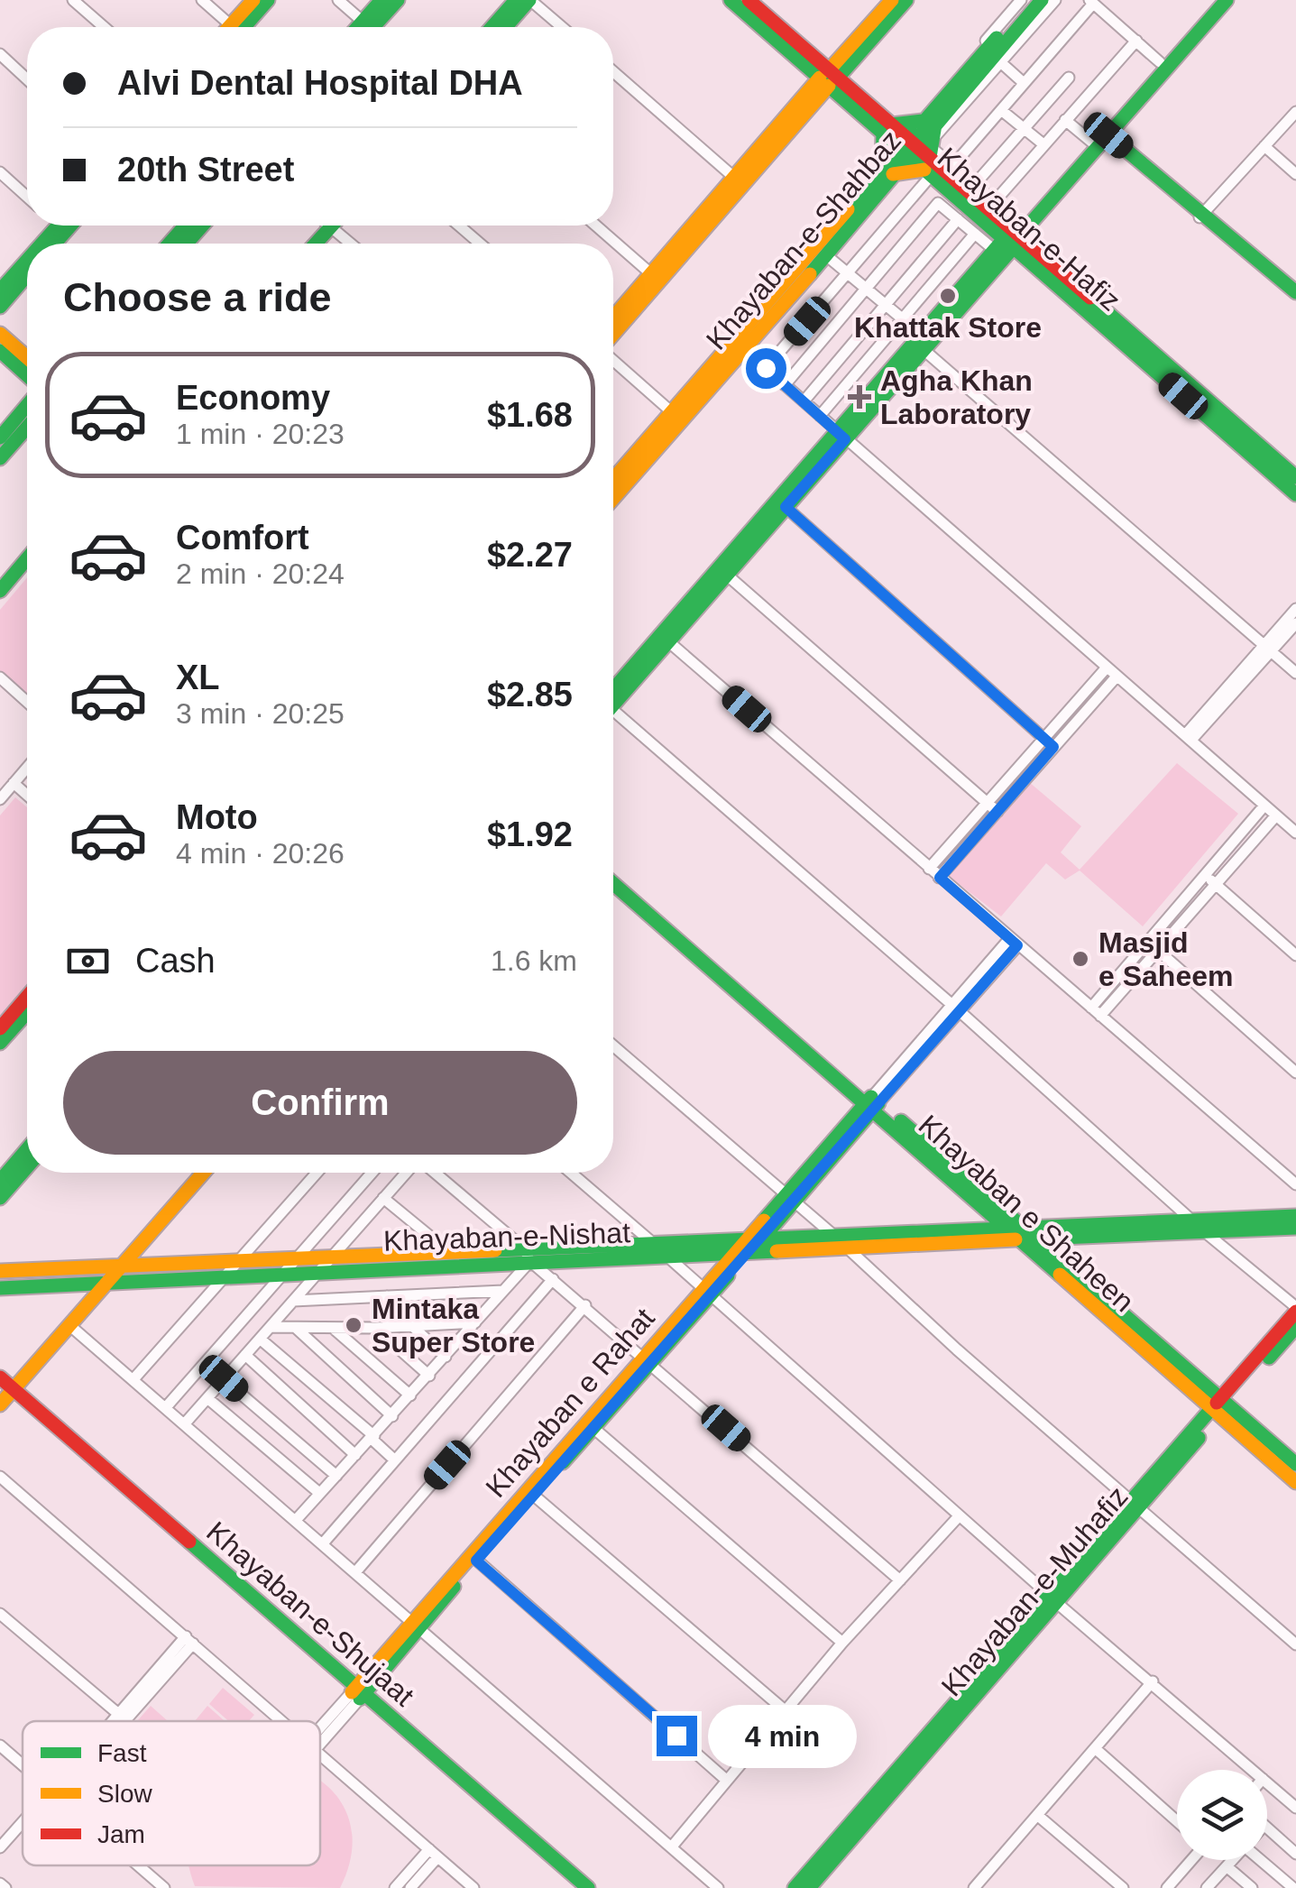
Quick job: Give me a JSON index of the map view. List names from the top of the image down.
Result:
{
  "streets": {
    "street": [
      "Khayaban-e-Hafiz",
      "Khayaban-e-Shahbaz",
      "Khayaban e Shaheen",
      "Khayaban-e-Nishat",
      "Khayaban e Rahat",
      "Khayaban-e-Muhafiz",
      "Khayaban-e-Shujaat"
    ]
  },
  "crossings": [
    ["Khayaban-e-Hafiz", "Khayaban-e-Shahbaz"],
    ["Khayaban e Shaheen", "Khayaban-e-Nishat"],
    ["Khayaban e Shaheen", "Khayaban e Rahat"],
    ["Khayaban e Shaheen", "Khayaban-e-Muhafiz"],
    ["Khayaban-e-Nishat", "Khayaban e Rahat"],
    ["Khayaban e Rahat", "Khayaban-e-Shujaat"]
  ],
  "places": {
    "other": ["Khattak Store", "Masjid e Saheem", "Mintaka Super Store"],
    "health": ["Agha Khan Laboratory"]
  },
  "legend": ["Fast", "Slow", "Jam"],
  "page": {
    "banner": ["Alvi Dental Hospital DHA", "20th Street"],
    "heading": "Choose a ride",
    "list": [
      {
        "name": "Economy",
        "note": "1 min · 20:23",
        "value": "$1.68"
      },
      {
        "name": "Comfort",
        "note": "2 min · 20:24",
        "value": "$2.27"
      },
      {
        "name": "XL",
        "note": "3 min · 20:25",
        "value": "$2.85"
      },
      {
        "name": "Moto",
        "note": "4 min · 20:26",
        "value": "$1.92"
      }
    ],
    "pay": ["Cash", "1.6 km"],
    "buttons": "Confirm",
    "bubble": "4 min"
  }
}
